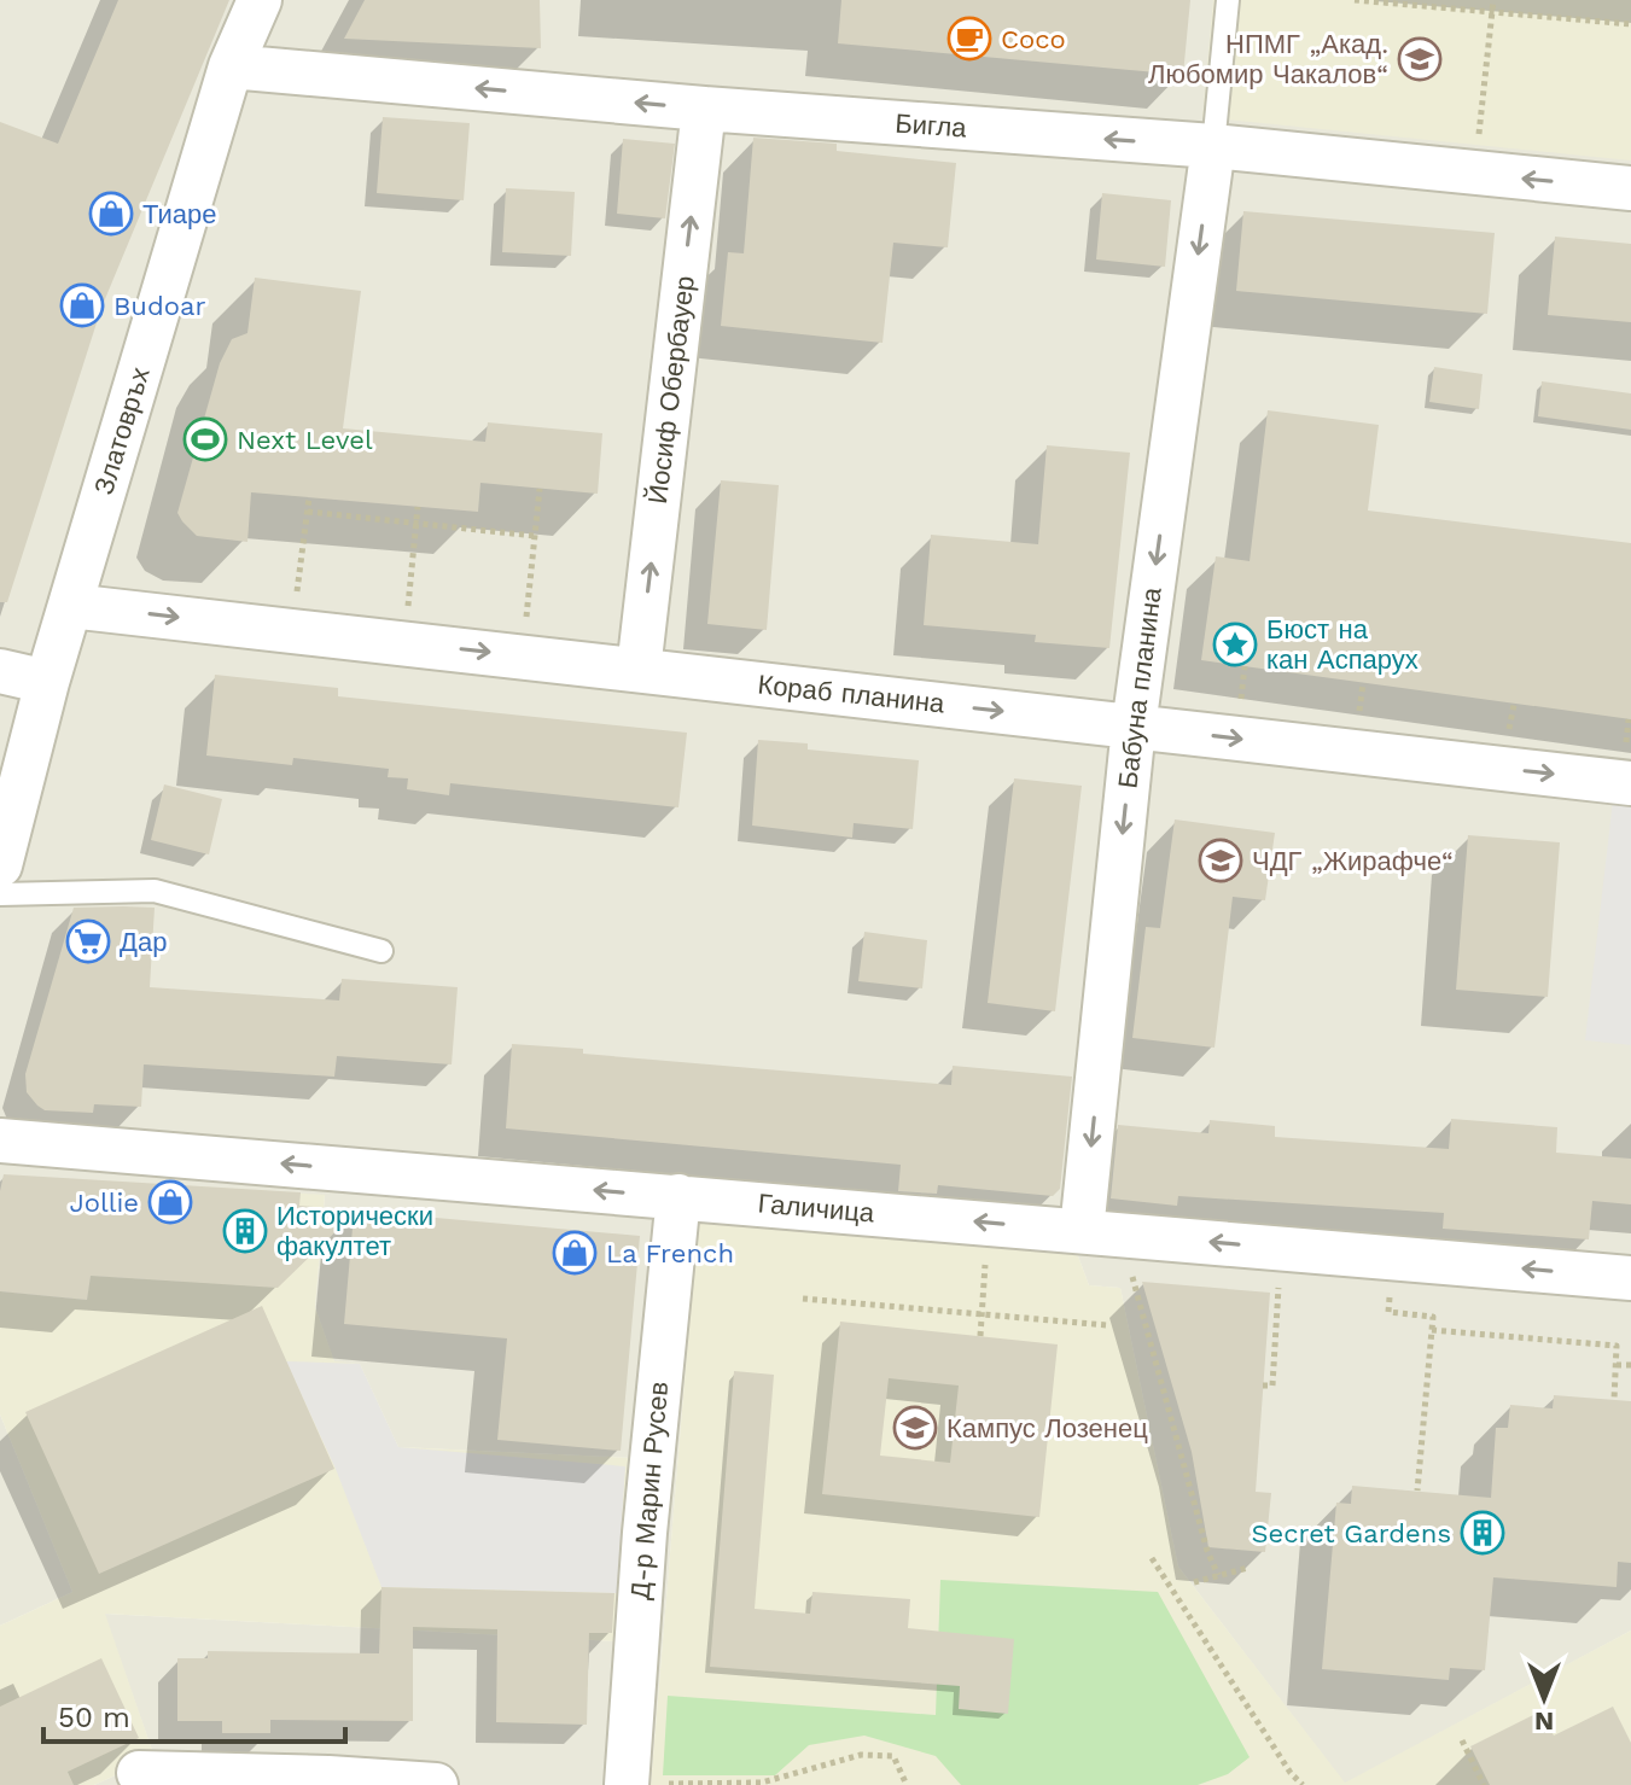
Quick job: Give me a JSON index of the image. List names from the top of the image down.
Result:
{
  "streets": {
    "street": [
      "Бигла",
      "Йосиф Обербауер",
      "Златовръх",
      "Бабуна планина",
      "Кораб планина",
      "Галичица",
      "Д-р Марин Русев"
    ]
  },
  "crossings": [
    ["Бигла", "Йосиф Обербауер"],
    ["Бигла", "Златовръх"],
    ["Бигла", "Бабуна планина"],
    ["Йосиф Обербауер", "Кораб планина"],
    ["Златовръх", "Кораб планина"],
    ["Бабуна планина", "Кораб планина"],
    ["Бабуна планина", "Галичица"],
    ["Галичица", "Д-р Марин Русев"]
  ],
  "one_way": [
    "Бигла",
    "Йосиф Обербауер",
    "Бабуна планина",
    "Кораб планина",
    "Галичица"
  ],
  "places": {
    "cafe": ["Coco"],
    "school or university": ["НПМГ „Акад. Любомир Чакалов“", "ЧДГ „Жирафче“", "Кампус Лозенец"],
    "shop": [
      "Тиаре",
      "Budoar",
      "Jollie",
      "La French"
    ],
    "sports": ["Next Level"],
    "place": ["Бюст на кан Аспарух"],
    "supermarket": ["Дар"],
    "building": ["Исторически факултет", "Secret Gardens"]
  },
  "scale_bar": "50 m",
  "north": "bottom"
}
